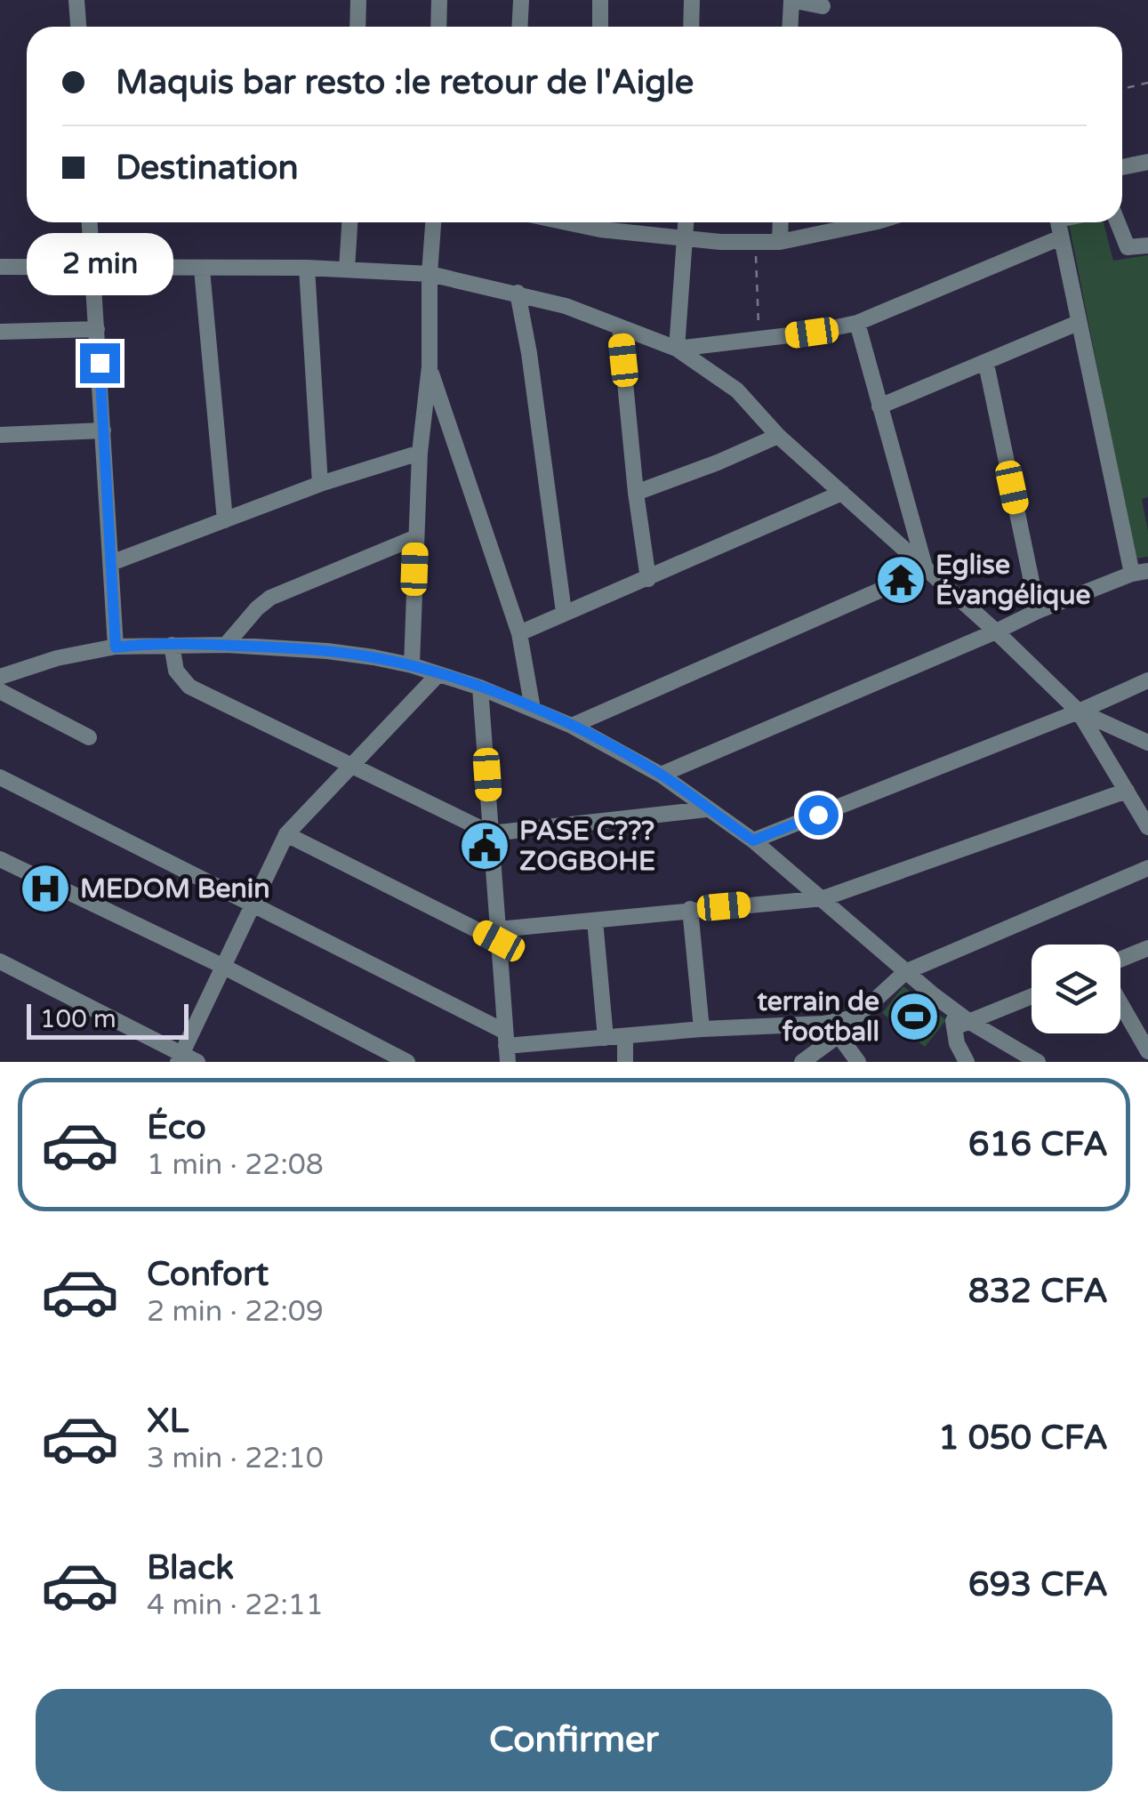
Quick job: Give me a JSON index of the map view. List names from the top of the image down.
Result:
{
  "places": {
    "temple": ["Eglise Évangélique"],
    "public building": ["PASE C??? ZOGBOHE"],
    "hospital": ["MEDOM Benin"],
    "sports": ["terrain de football"]
  },
  "scale_bar": "100 m",
  "page": {
    "banner": ["Maquis bar resto :le retour de l'Aigle", "Destination"],
    "bubble": "2 min",
    "scale": "100 m",
    "list": [
      {
        "name": "Éco",
        "note": "1 min · 22:08",
        "value": "616 CFA"
      },
      {
        "name": "Confort",
        "note": "2 min · 22:09",
        "value": "832 CFA"
      },
      {
        "name": "XL",
        "note": "3 min · 22:10",
        "value": "1 050 CFA"
      },
      {
        "name": "Black",
        "note": "4 min · 22:11",
        "value": "693 CFA"
      }
    ],
    "buttons": "Confirmer"
  }
}
